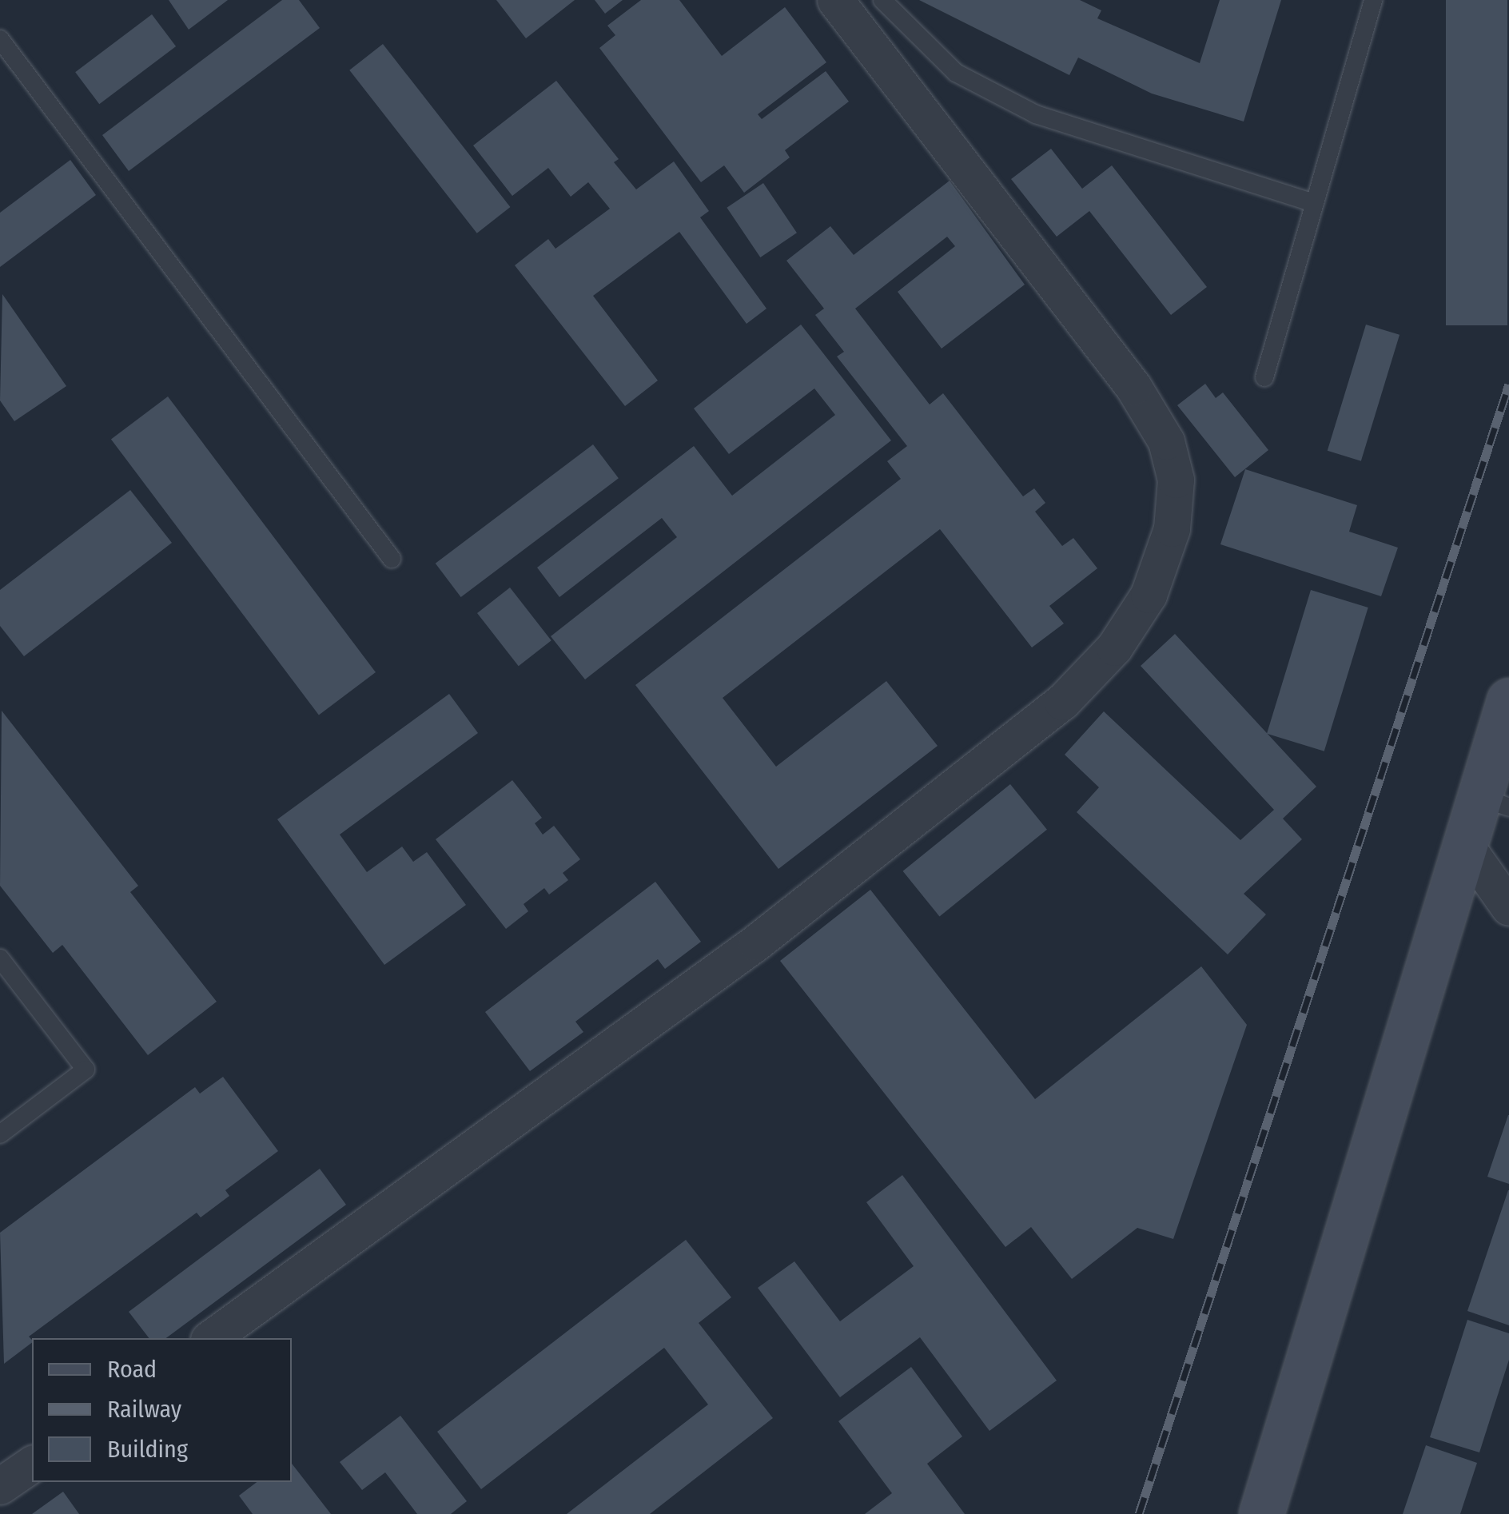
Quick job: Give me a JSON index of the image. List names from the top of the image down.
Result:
{
  "legend": ["Road", "Railway", "Building"]
}
